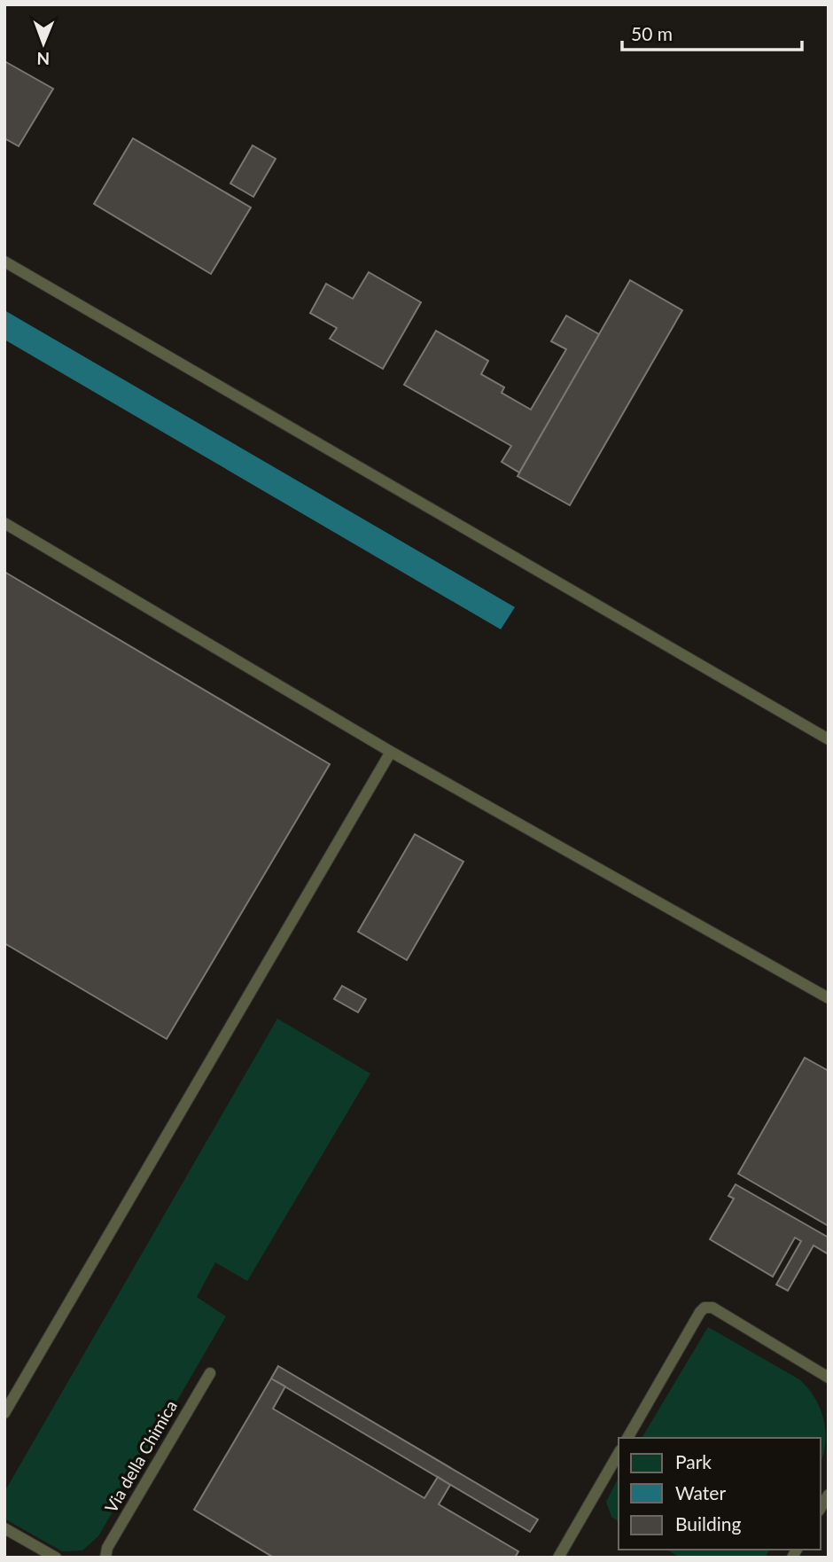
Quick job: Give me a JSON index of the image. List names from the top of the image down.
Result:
{
  "streets": {
    "lane": ["Via della Chimica"]
  },
  "legend": ["Park", "Water", "Building"],
  "scale_bar": "50 m",
  "north": "bottom"
}
